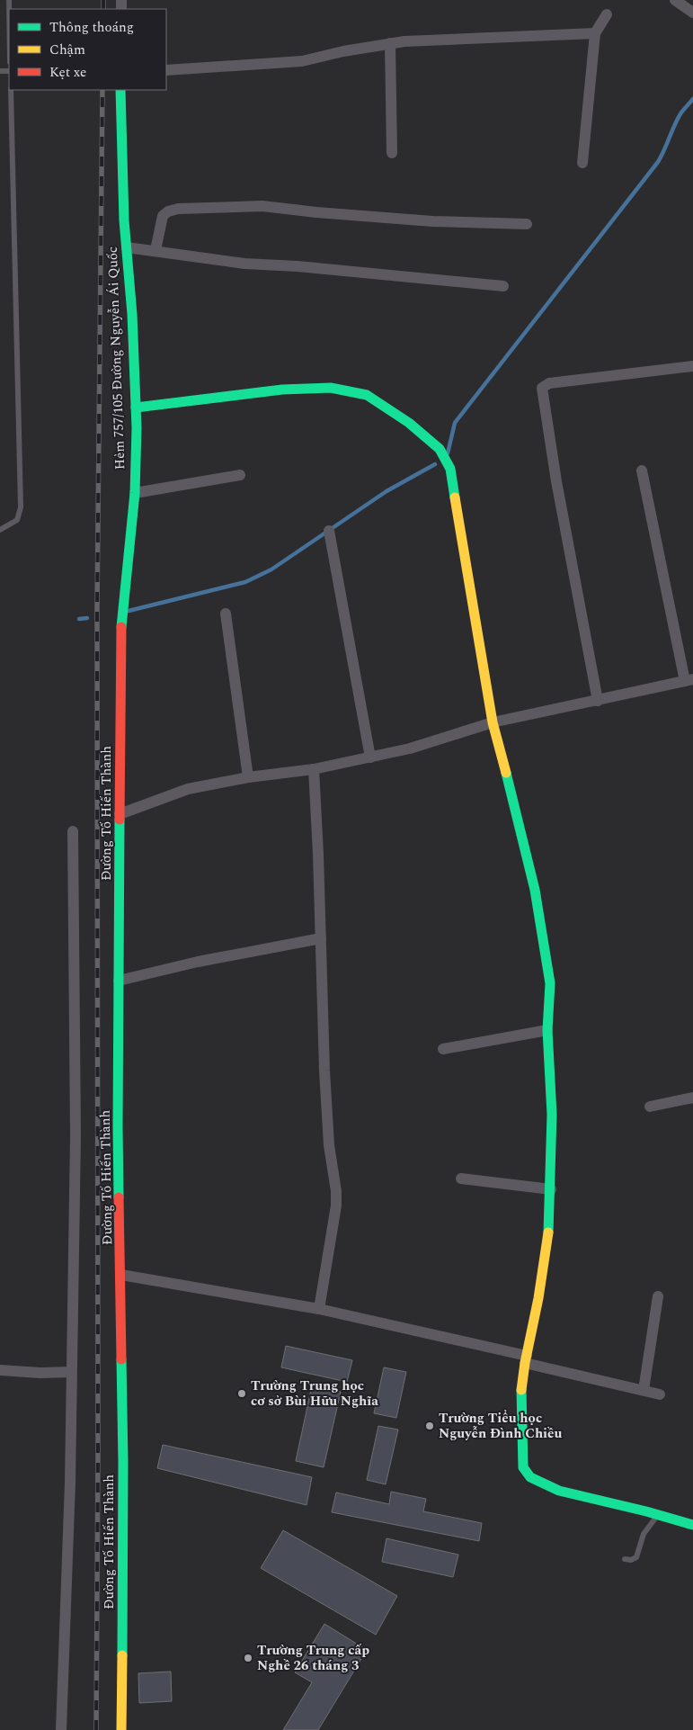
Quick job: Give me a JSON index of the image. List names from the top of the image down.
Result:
{
  "streets": {
    "street": ["Hẻm 757/105 Đường Nguyễn Ái Quốc", "Đường Tố Hiến Thành"]
  },
  "crossings": [
    ["Hẻm 757/105 Đường Nguyễn Ái Quốc", "Đường Tố Hiến Thành"]
  ],
  "places": ["Trường Trung học cơ sở Bùi Hữu Nghĩa", "Trường Tiểu học Nguyễn Đình Chiều", "Trường Trung cấp Nghề 26 tháng 3"],
  "legend": ["Thông thoáng", "Chậm", "Kẹt xe"]
}
